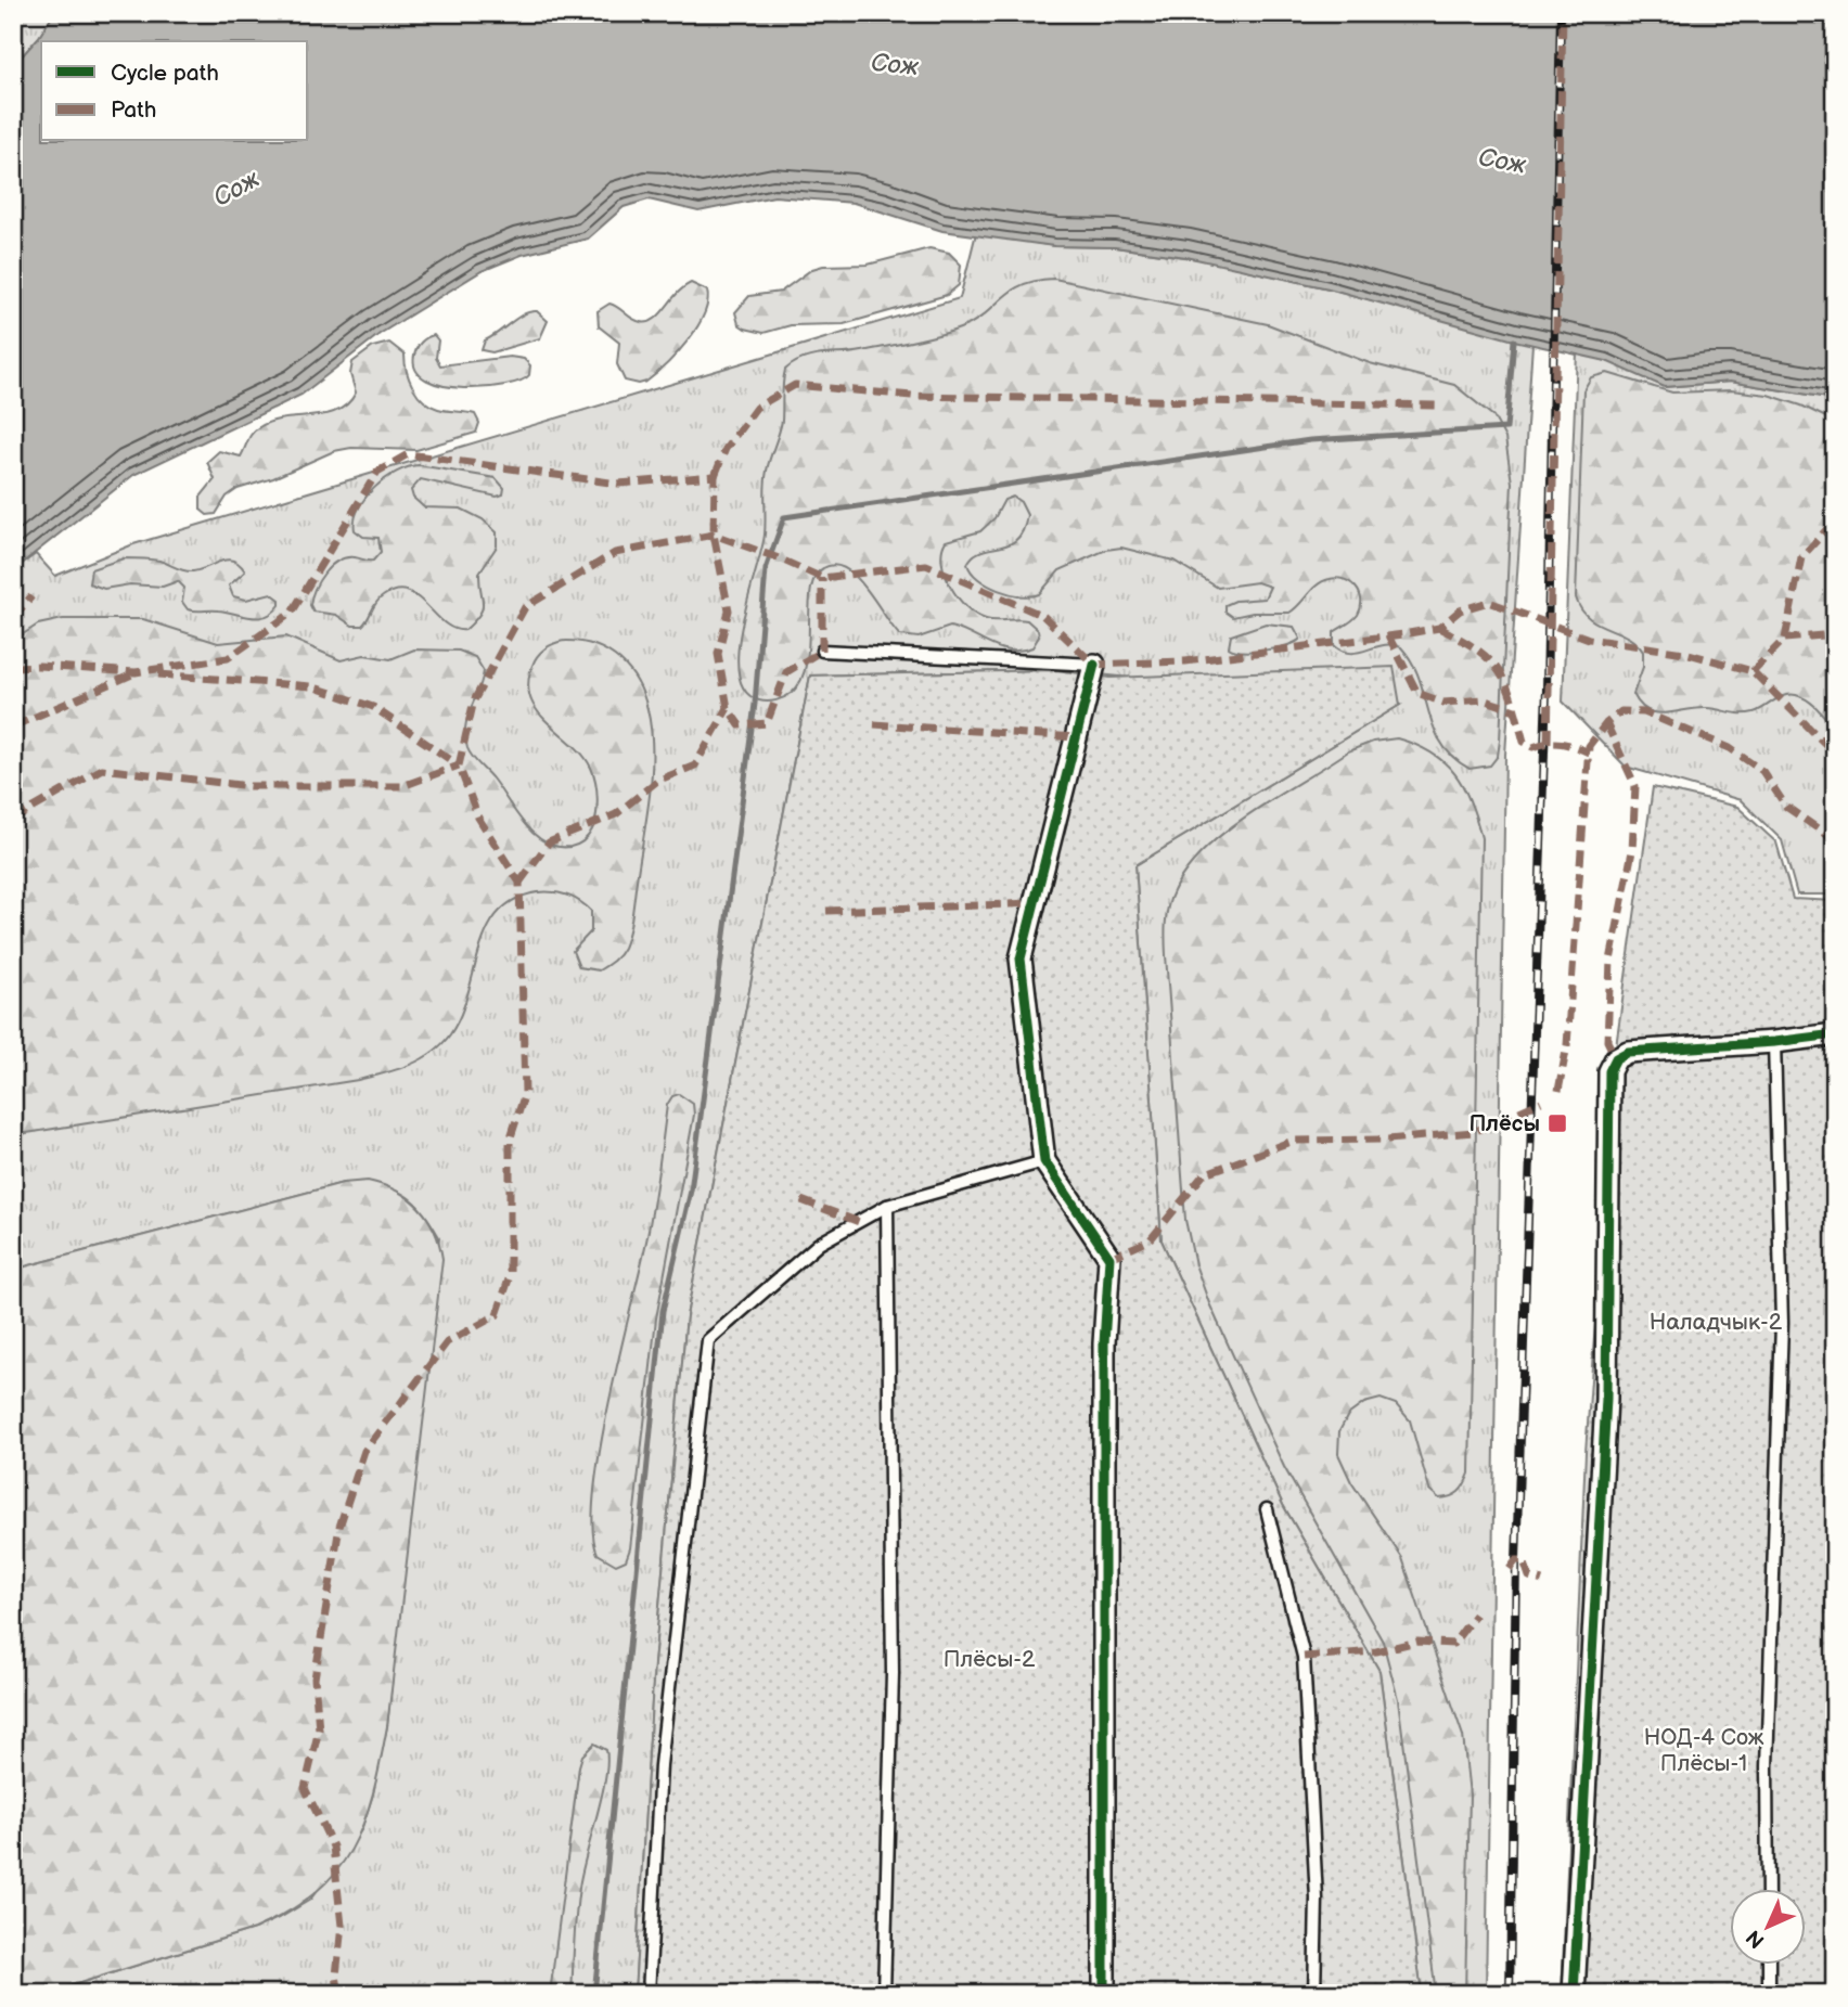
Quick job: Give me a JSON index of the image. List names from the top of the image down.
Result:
{
  "water": ["Сож"],
  "parks": ["Наладчык-2", "Плёсы-2", "НОД-4 Сож Плёсы-1"],
  "places": {
    "transit": ["Плёсы"]
  },
  "legend": ["Cycle path", "Path"],
  "north": "bottom left"
}
